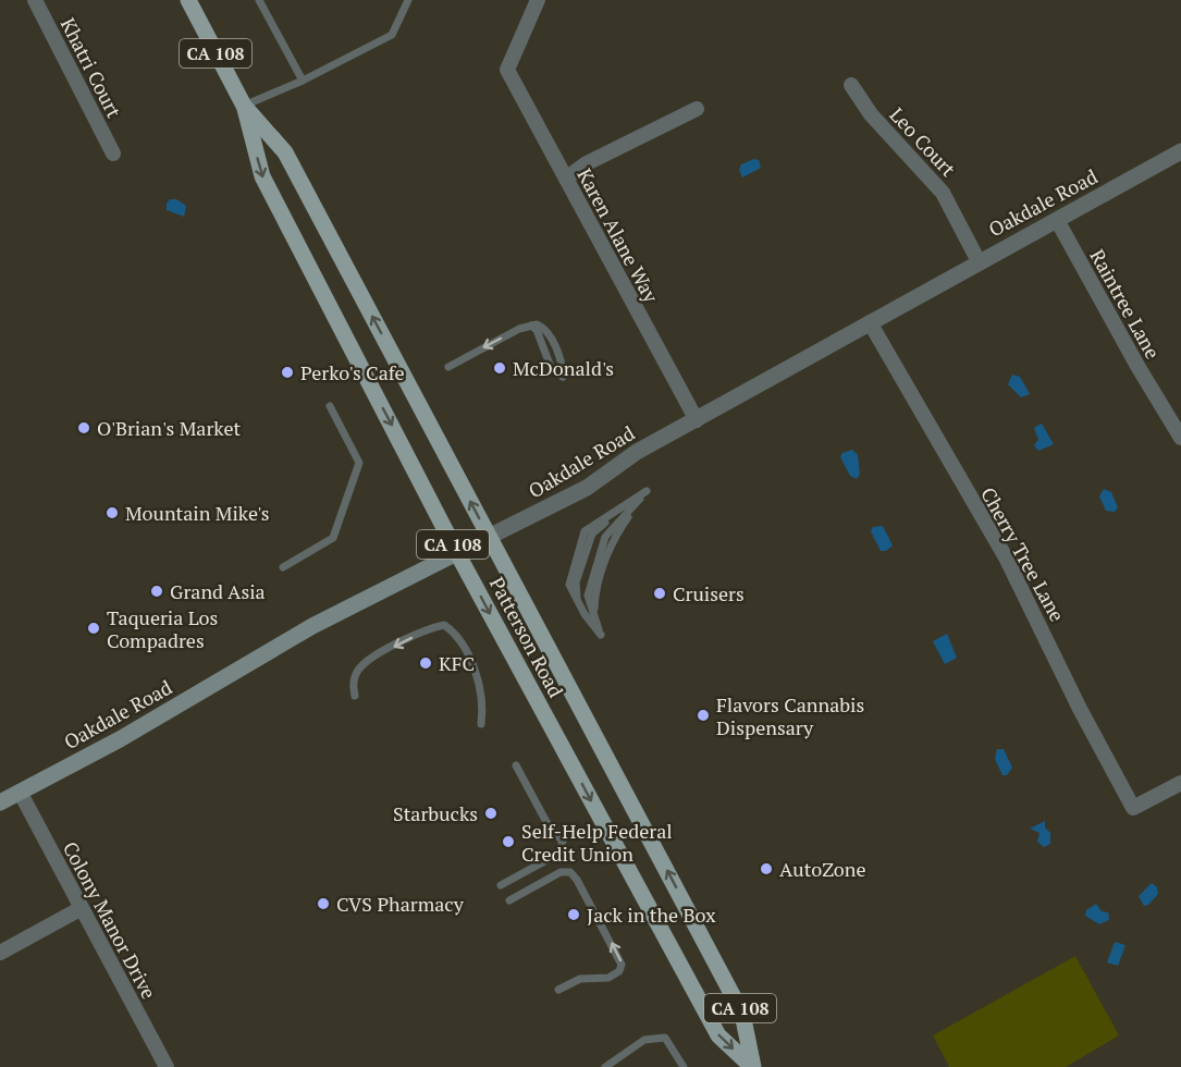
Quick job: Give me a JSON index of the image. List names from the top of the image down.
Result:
{
  "streets": {
    "main road": ["CA 108", "Oakdale Road", "Patterson Road"],
    "street": [
      "Khatri Court",
      "Leo Court",
      "Karen Alane Way",
      "Raintree Lane",
      "Cherry Tree Lane",
      "Colony Manor Drive"
    ]
  },
  "crossings": [
    ["Leo Court", "Oakdale Road"],
    ["Oakdale Road", "Karen Alane Way"],
    ["Oakdale Road", "Raintree Lane"],
    ["Oakdale Road", "Cherry Tree Lane"],
    ["Oakdale Road", "Patterson Road"],
    ["Oakdale Road", "Colony Manor Drive"]
  ],
  "places": [
    "McDonald's",
    "Perko's Cafe",
    "O'Brian's Market",
    "Mountain Mike's",
    "Grand Asia",
    "Cruisers",
    "Taqueria Los Compadres",
    "KFC",
    "Flavors Cannabis Dispensary",
    "Starbucks",
    "Self-Help Federal Credit Union",
    "AutoZone",
    "CVS Pharmacy",
    "Jack in the Box"
  ]
}
